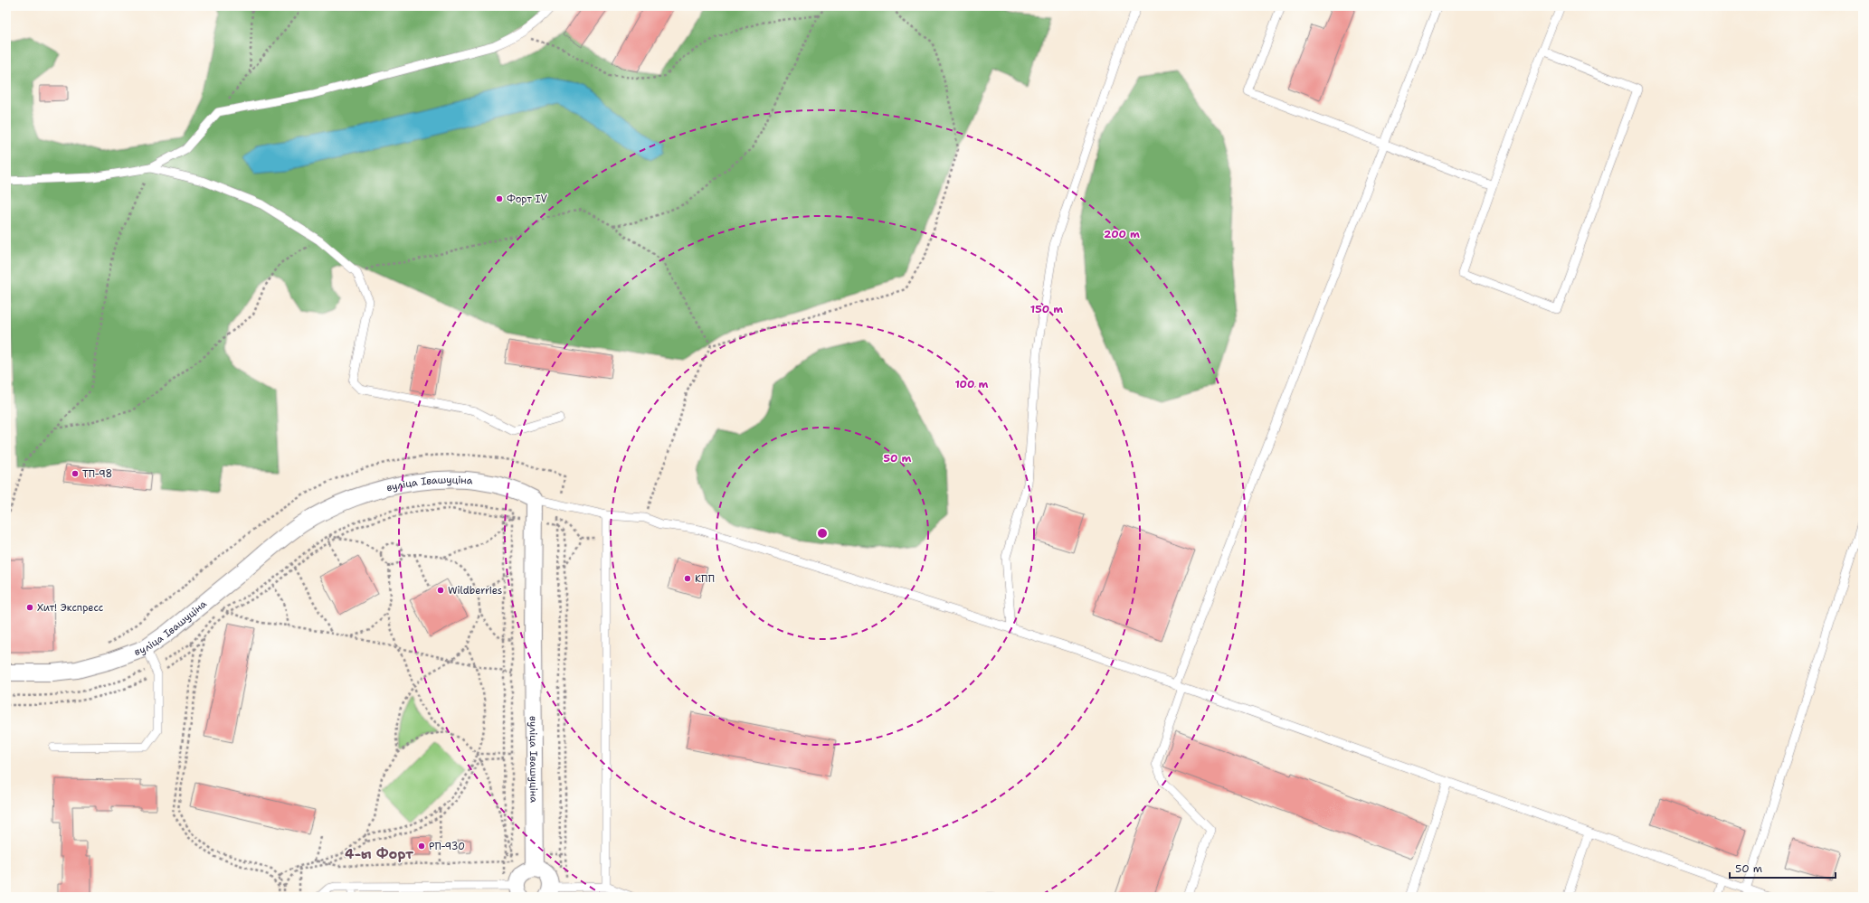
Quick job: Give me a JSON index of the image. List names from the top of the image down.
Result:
{
  "streets": {
    "street": ["вуліца Івашуціна"]
  },
  "districts": ["4-ы Форт"],
  "places": [
    "Форт IV",
    "ТП-98",
    "КПП",
    "Wildberries",
    "Хит! Экспресс",
    "РП-930"
  ],
  "scale_bar": "50 m",
  "rings": [
    "200 m",
    "150 m",
    "100 m",
    "50 m"
  ]
}
